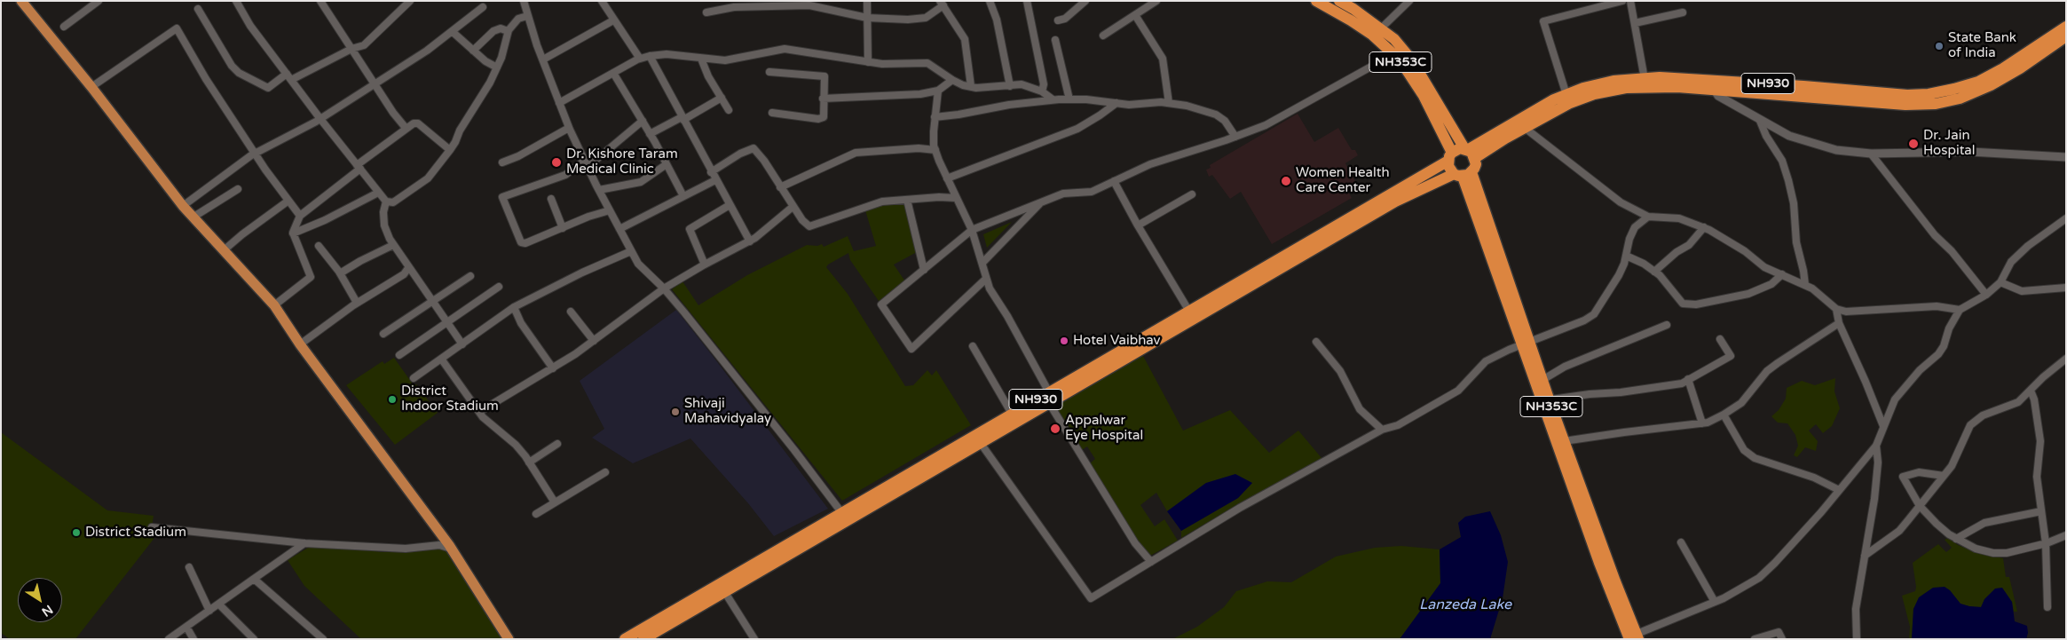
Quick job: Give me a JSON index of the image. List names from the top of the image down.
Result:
{
  "streets": {
    "highway": ["NH353C", "NH930"]
  },
  "crossings": [
    ["NH353C", "NH930"]
  ],
  "water": ["Lanzeda Lake"],
  "places": [
    "State Bank of India",
    "Dr. Jain Hospital",
    "Dr. Kishore Taram Medical Clinic",
    "Women Health Care Center",
    "Hotel Vaibhav",
    "District Indoor Stadium",
    "Shivaji Mahavidyalay",
    "Appalwar Eye Hospital",
    "District Stadium"
  ],
  "north": "bottom right"
}
